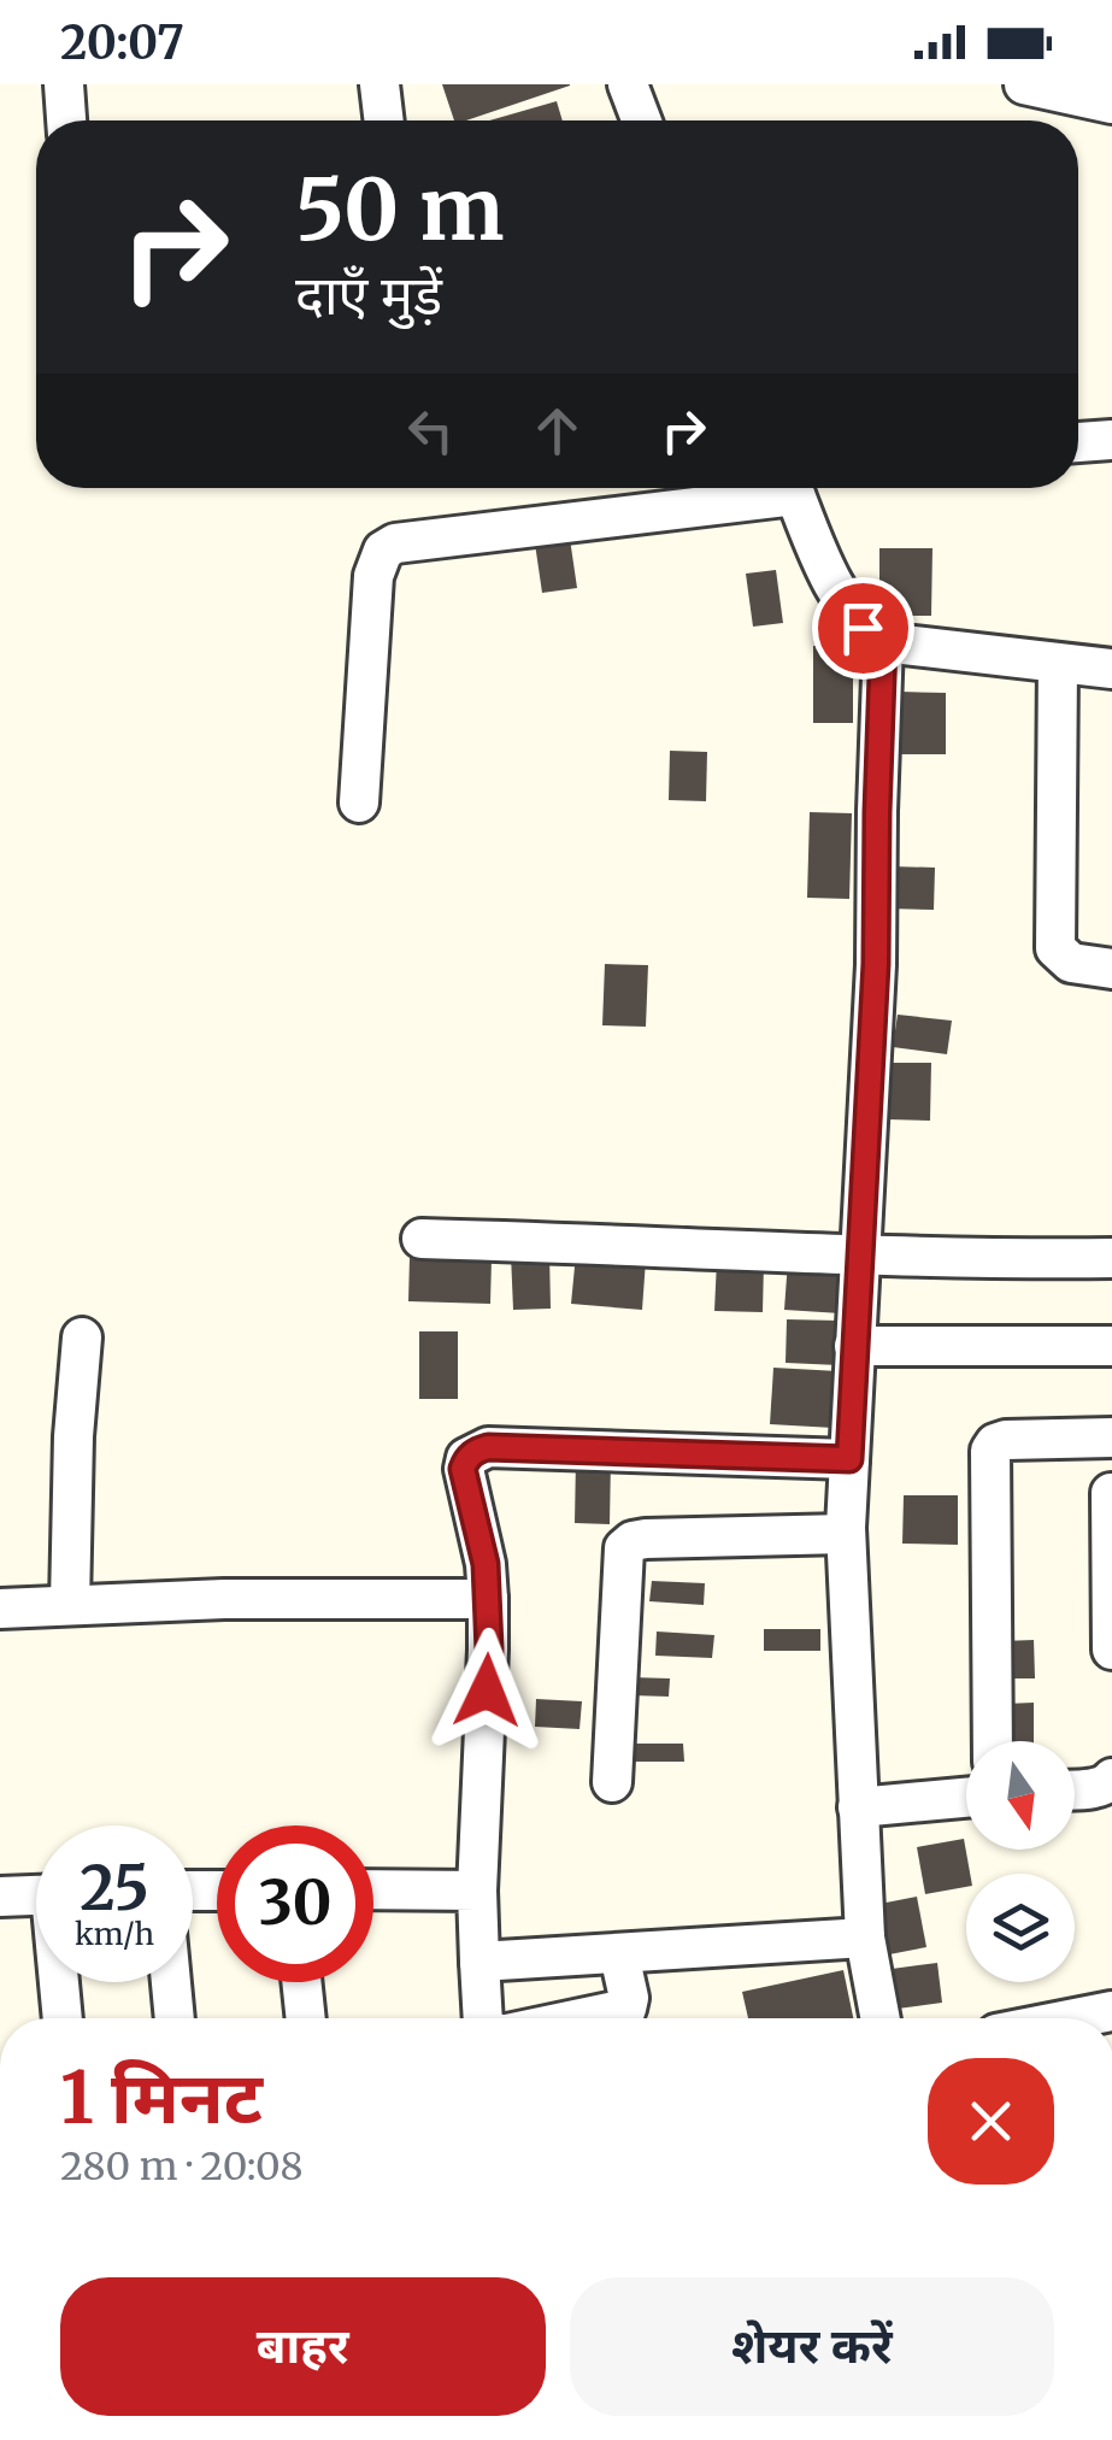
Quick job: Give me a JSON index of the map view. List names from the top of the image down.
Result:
{
  "north": "bottom",
  "page": {
    "status": "20:07",
    "turn": ["50 m", "दाएँ मुड़ें"],
    "speed": "25 km/h",
    "limit": "30",
    "heading": ["1 मिनट", "280 m · 20:08"],
    "buttons": ["बाहर", "शेयर करें"]
  }
}
